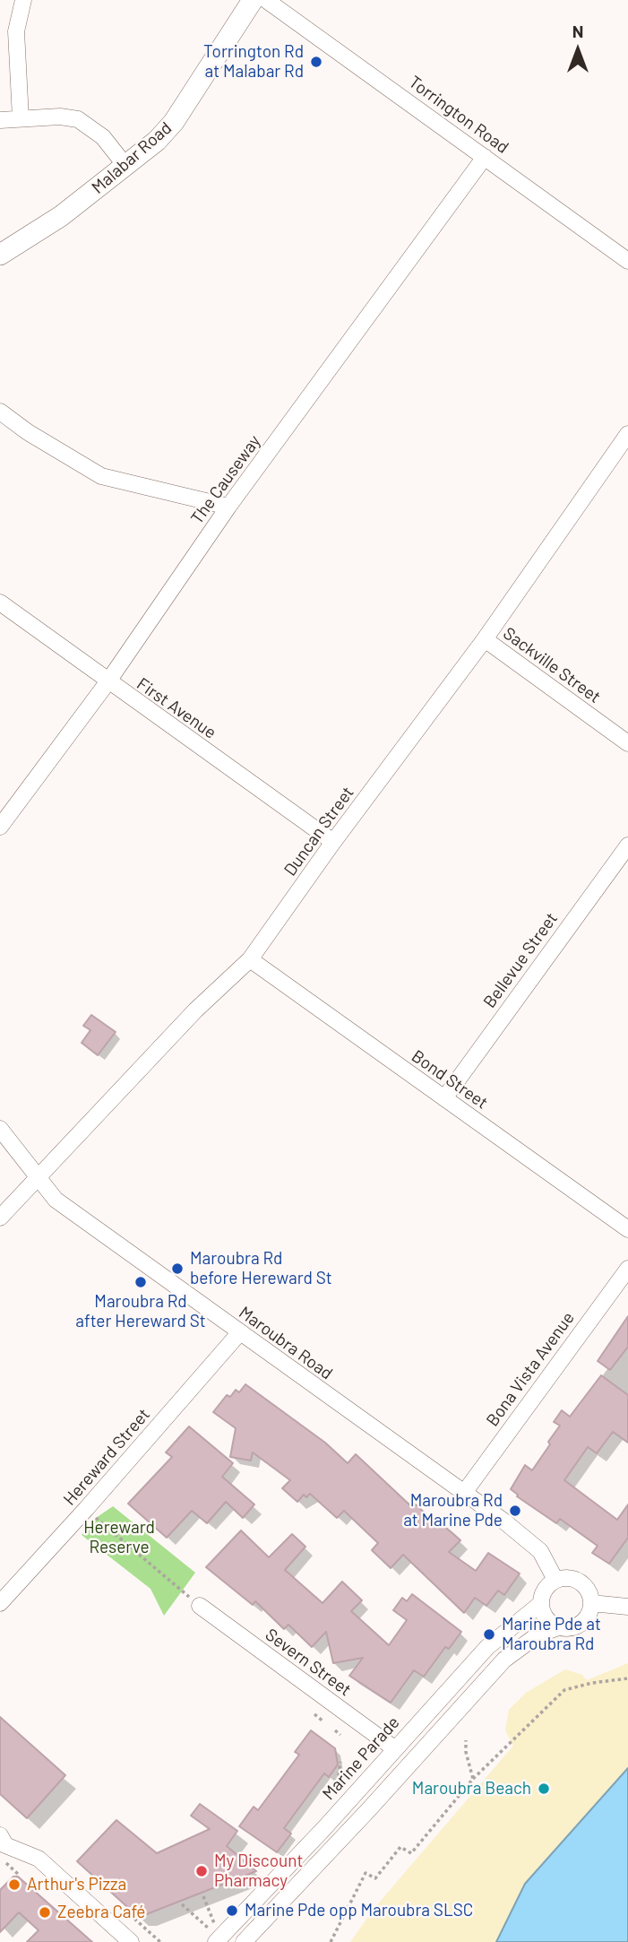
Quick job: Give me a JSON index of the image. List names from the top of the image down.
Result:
{
  "streets": {
    "main road": ["Malabar Road"],
    "street": [
      "Torrington Road",
      "The Causeway",
      "Sackville Street",
      "First Avenue",
      "Duncan Street",
      "Bellevue Street",
      "Bond Street",
      "Maroubra Road",
      "Bona Vista Avenue",
      "Hereward Street",
      "Severn Street",
      "Marine Parade"
    ]
  },
  "crossings": [
    ["Torrington Road", "The Causeway"],
    ["The Causeway", "First Avenue"],
    ["Sackville Street", "Duncan Street"],
    ["First Avenue", "Duncan Street"],
    ["Duncan Street", "Bond Street"],
    ["Duncan Street", "Maroubra Road"],
    ["Bellevue Street", "Bond Street"],
    ["Maroubra Road", "Bona Vista Avenue"],
    ["Maroubra Road", "Hereward Street"],
    ["Maroubra Road", "Marine Parade"],
    ["Severn Street", "Marine Parade"]
  ],
  "parks": ["Hereward Reserve"],
  "places": [
    "Torrington Rd at Malabar Rd",
    "Maroubra Rd before Hereward St",
    "Maroubra Rd after Hereward St",
    "Maroubra Rd at Marine Pde",
    "Marine Pde at Maroubra Rd",
    "Maroubra Beach",
    "My Discount Pharmacy",
    "Arthur's Pizza",
    "Marine Pde opp Maroubra SLSC",
    "Zeebra Café"
  ],
  "north": "top"
}
